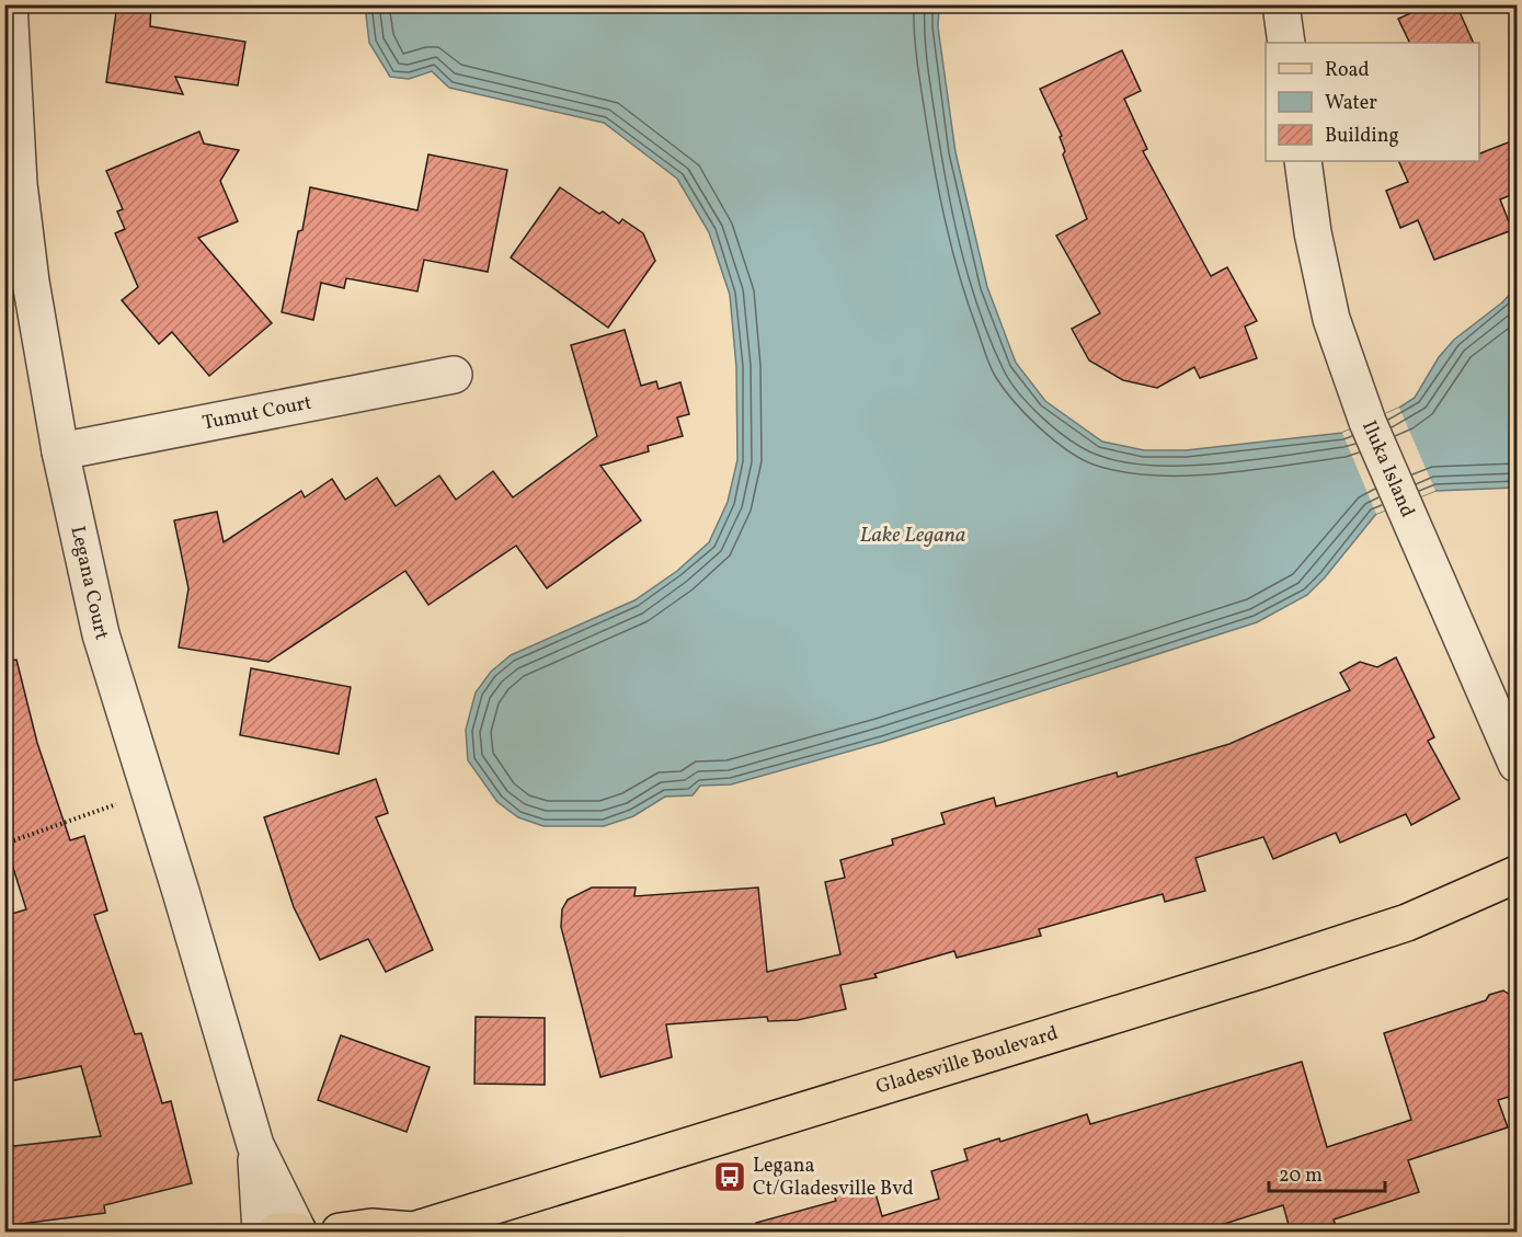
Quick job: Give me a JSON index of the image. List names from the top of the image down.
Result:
{
  "streets": {
    "main road": ["Gladesville Boulevard"],
    "street": ["Tumut Court", "Iluka Island", "Legana Court"]
  },
  "crossings": [
    ["Tumut Court", "Legana Court"]
  ],
  "water": ["Lake Legana"],
  "places": {
    "bus stop": ["Legana Ct/Gladesville Bvd"]
  },
  "legend": ["Road", "Water", "Building"],
  "scale_bar": "20 m"
}
